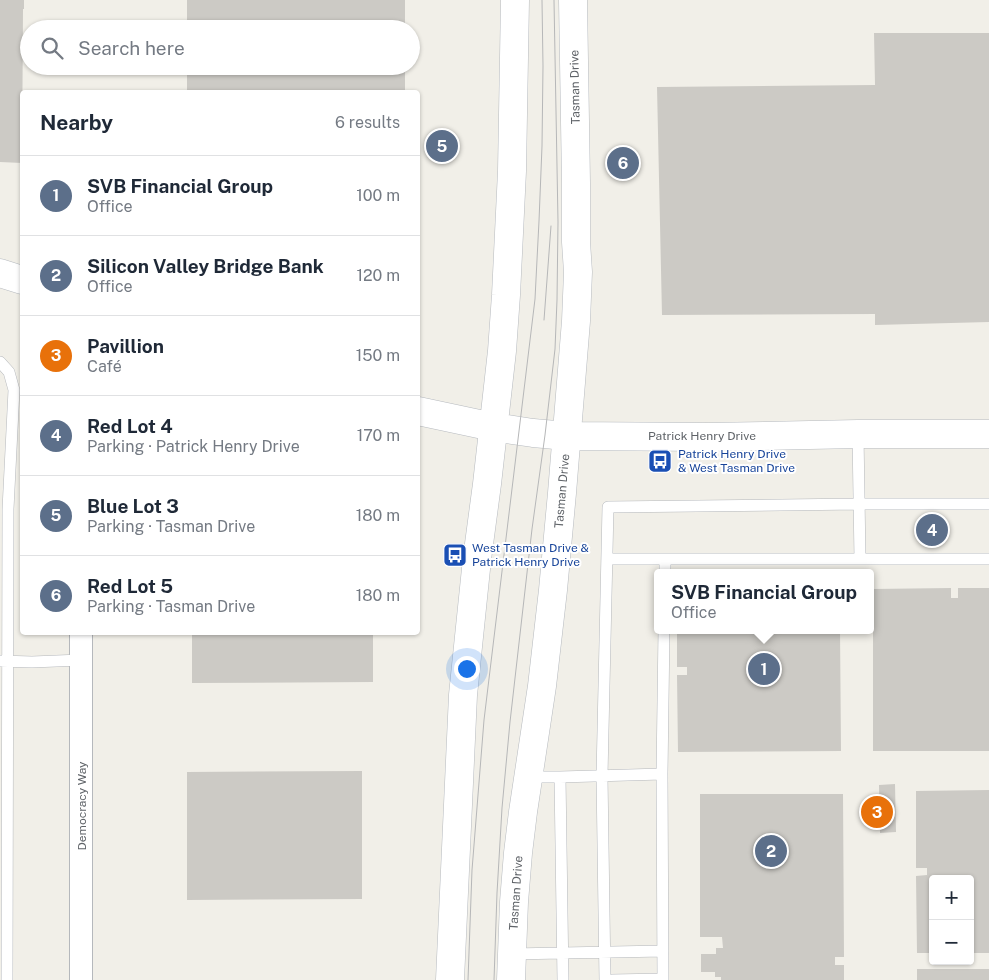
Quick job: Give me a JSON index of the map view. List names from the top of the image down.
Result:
{
  "streets": {
    "main road": ["Tasman Drive", "Patrick Henry Drive"],
    "street": ["Democracy Way"]
  },
  "crossings": [
    ["Tasman Drive", "Patrick Henry Drive"]
  ],
  "places": {
    "bus stop": ["Patrick Henry Drive & West Tasman Drive", "West Tasman Drive & Patrick Henry Drive"]
  },
  "page": {
    "search": "Search here",
    "heading": ["Nearby", "6 results"],
    "pins": [
      "5",
      "6",
      "4",
      "1",
      "3",
      "2"
    ],
    "list": [
      {
        "mark": "1",
        "name": "SVB Financial Group",
        "note": "Office",
        "value": "100 m"
      },
      {
        "mark": "2",
        "name": "Silicon Valley Bridge Bank",
        "note": "Office",
        "value": "120 m"
      },
      {
        "mark": "3",
        "name": "Pavillion",
        "note": "Café",
        "value": "150 m"
      },
      {
        "mark": "4",
        "name": "Red Lot 4",
        "note": "Parking · Patrick Henry Drive",
        "value": "170 m"
      },
      {
        "mark": "5",
        "name": "Blue Lot 3",
        "note": "Parking · Tasman Drive",
        "value": "180 m"
      },
      {
        "mark": "6",
        "name": "Red Lot 5",
        "note": "Parking · Tasman Drive",
        "value": "180 m"
      }
    ],
    "popup": ["SVB Financial Group", "Office"],
    "map_buttons": ["+", "−"]
  }
}
